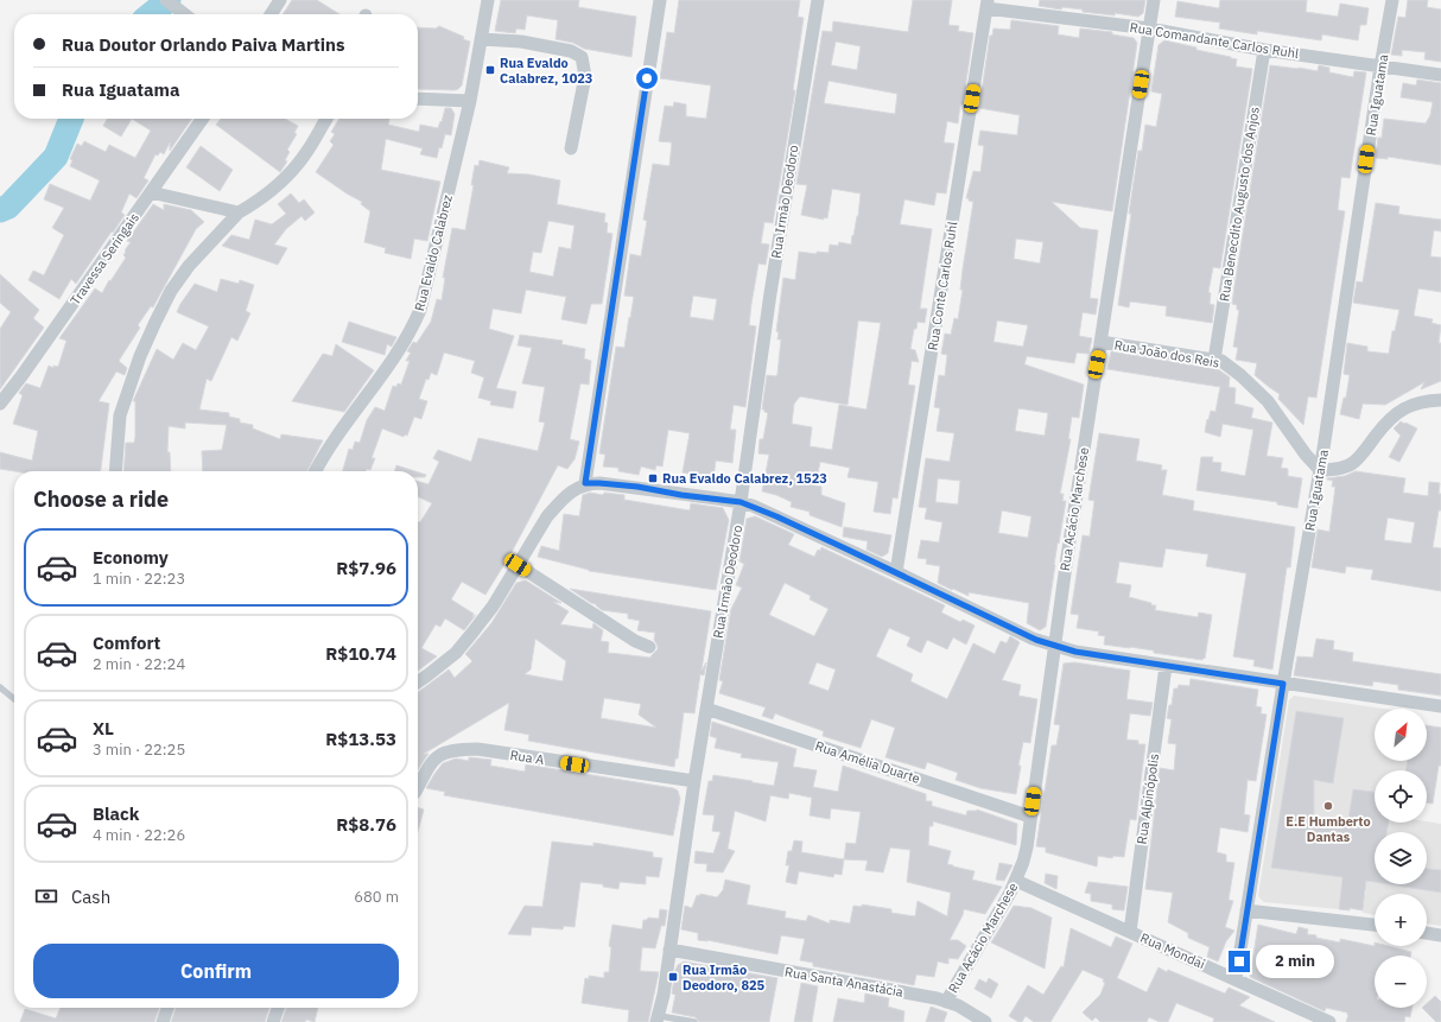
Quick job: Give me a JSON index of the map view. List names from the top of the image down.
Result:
{
  "streets": {
    "street": [
      "Rua Comandante Carlos Ruhl",
      "Rua Iguatama",
      "Rua Irmão Deodoro",
      "Rua Benecdito Augusto dos Anjos",
      "Rua Evaldo Calabrez",
      "Travessa Seringais",
      "Rua Conte Carlos Ruhl",
      "Rua João dos Reis",
      "Rua Acácio Marchese",
      "Rua A",
      "Rua Amélia Duarte",
      "Rua Alpinópolis",
      "Rua Mondai",
      "Rua Santa Anastácia"
    ]
  },
  "crossings": [
    ["Rua Comandante Carlos Ruhl", "Rua Iguatama"],
    ["Rua Comandante Carlos Ruhl", "Rua Benecdito Augusto dos Anjos"],
    ["Rua Comandante Carlos Ruhl", "Rua Conte Carlos Ruhl"],
    ["Rua Comandante Carlos Ruhl", "Rua Acácio Marchese"],
    ["Rua Iguatama", "Rua João dos Reis"],
    ["Rua Iguatama", "Rua Mondai"],
    ["Rua Irmão Deodoro", "Rua A"],
    ["Rua Irmão Deodoro", "Rua Amélia Duarte"],
    ["Rua Irmão Deodoro", "Rua Santa Anastácia"],
    ["Rua Benecdito Augusto dos Anjos", "Rua João dos Reis"],
    ["Rua João dos Reis", "Rua Acácio Marchese"],
    ["Rua Acácio Marchese", "Rua Amélia Duarte"],
    ["Rua Acácio Marchese", "Rua Mondai"],
    ["Rua Acácio Marchese", "Rua Santa Anastácia"],
    ["Rua Alpinópolis", "Rua Mondai"]
  ],
  "places": {
    "transit": ["Rua Evaldo Calabrez, 1023", "Rua Evaldo Calabrez, 1523", "Rua Irmão Deodoro, 825"],
    "other": ["E.E Humberto Dantas"]
  },
  "north": "top right",
  "page": {
    "banner": ["Rua Doutor Orlando Paiva Martins", "Rua Iguatama"],
    "heading": "Choose a ride",
    "list": [
      {
        "name": "Economy",
        "note": "1 min · 22:23",
        "value": "R$7.96"
      },
      {
        "name": "Comfort",
        "note": "2 min · 22:24",
        "value": "R$10.74"
      },
      {
        "name": "XL",
        "note": "3 min · 22:25",
        "value": "R$13.53"
      },
      {
        "name": "Black",
        "note": "4 min · 22:26",
        "value": "R$8.76"
      }
    ],
    "map_buttons": ["+", "−"],
    "pay": ["Cash", "680 m"],
    "buttons": "Confirm",
    "bubble": "2 min"
  }
}
